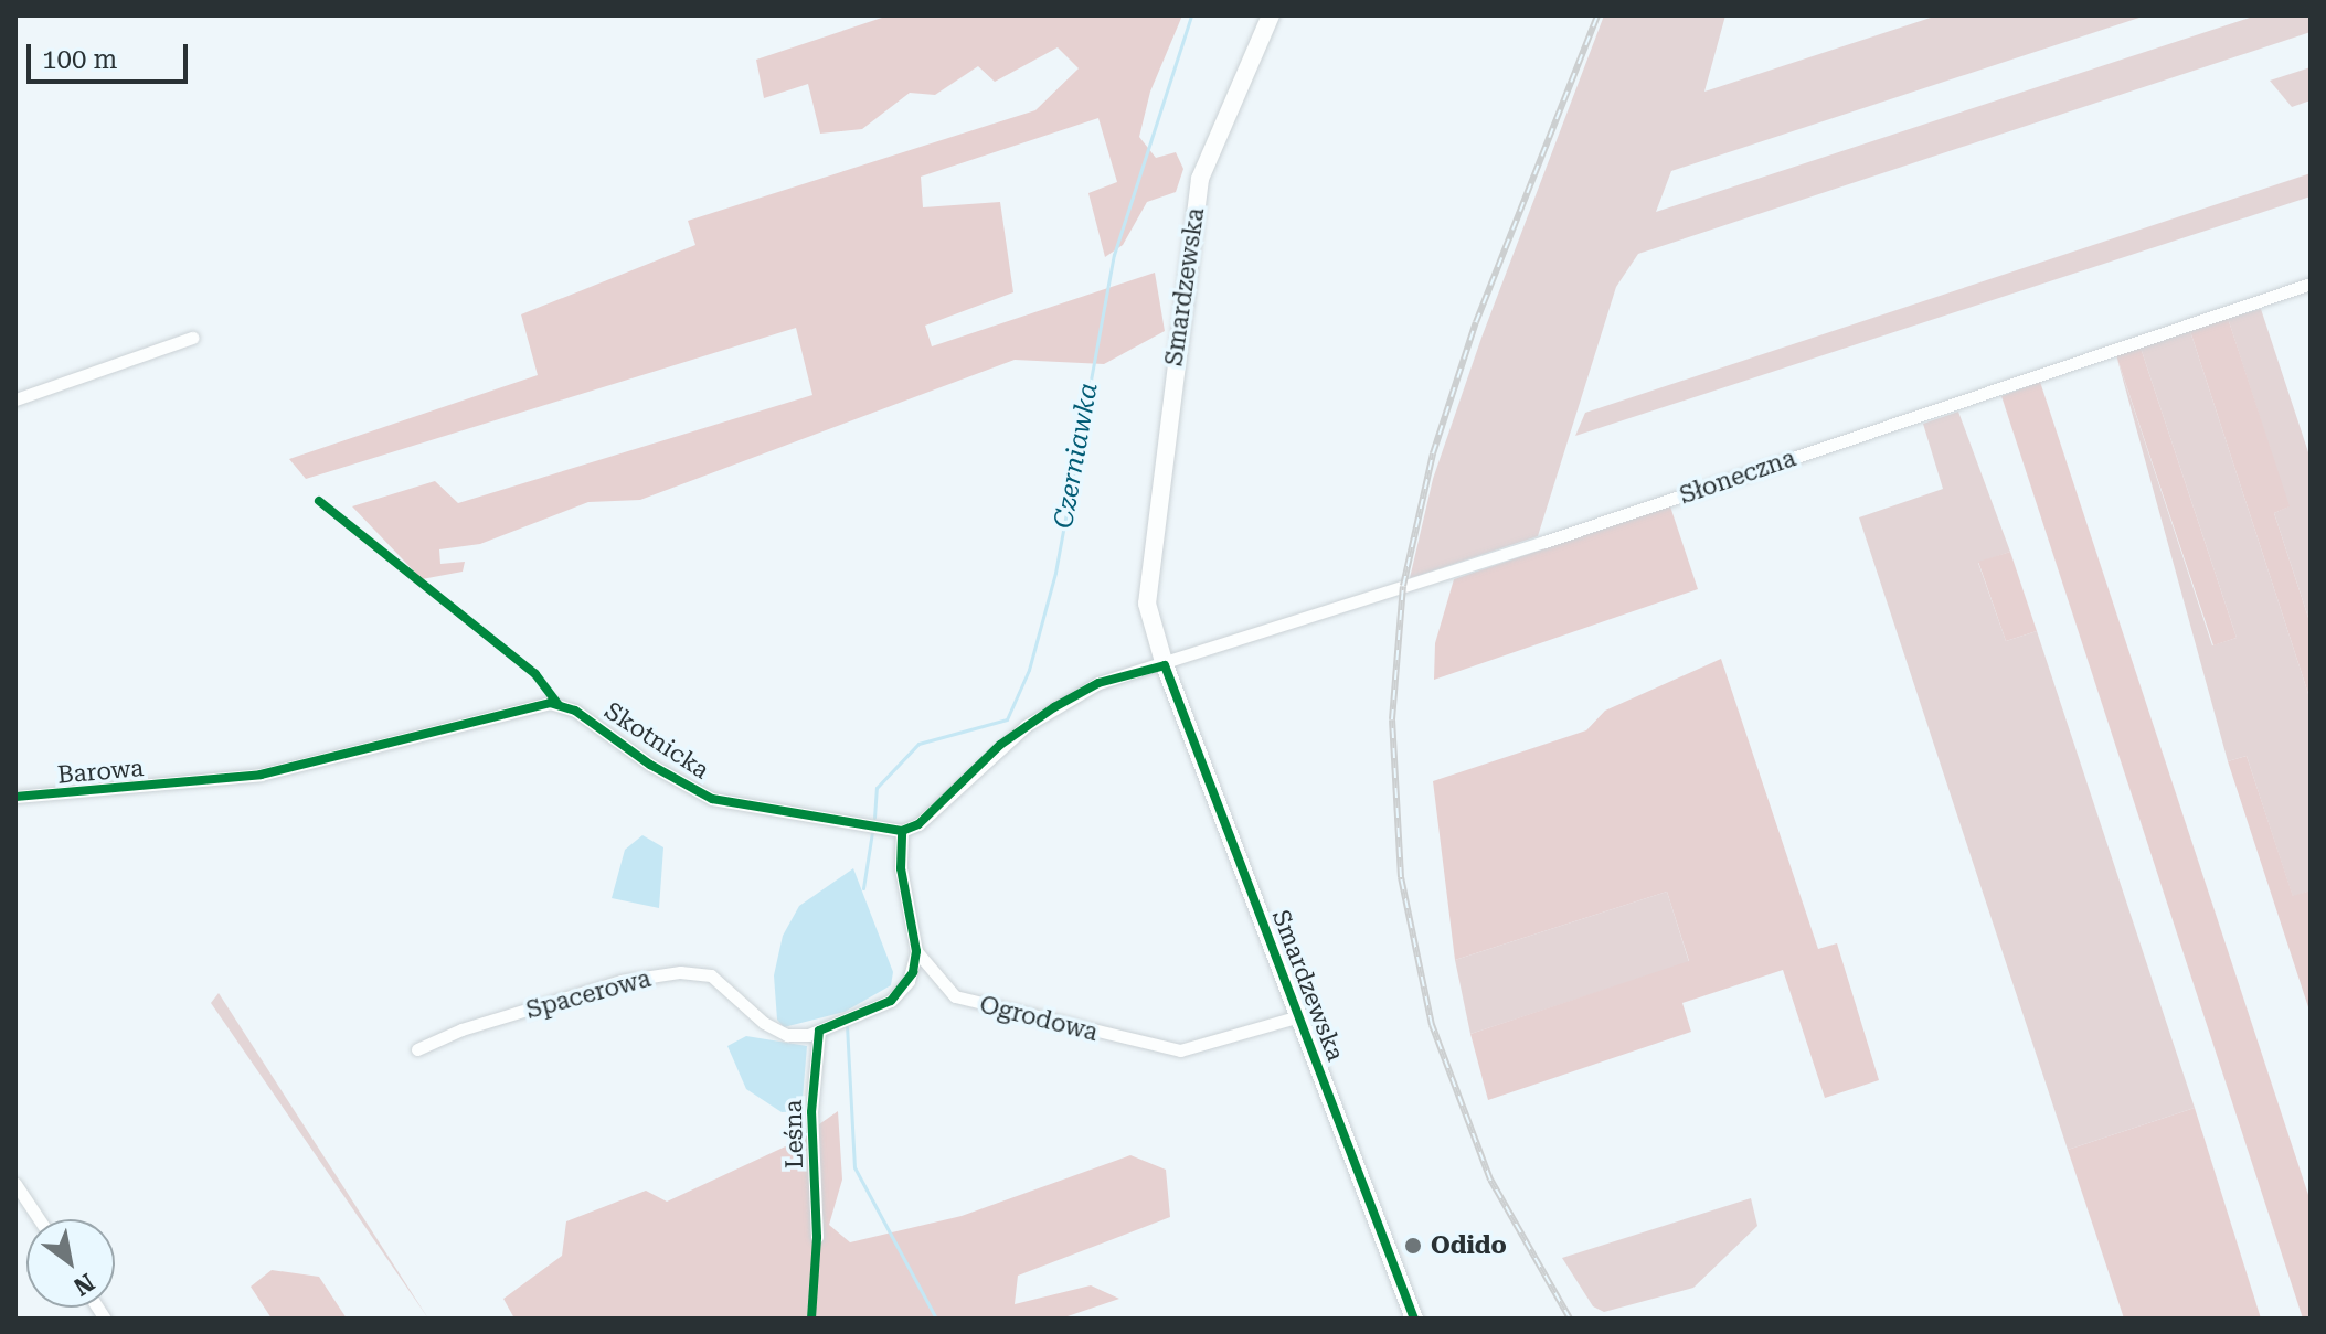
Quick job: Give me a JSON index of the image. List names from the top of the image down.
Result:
{
  "streets": {
    "street": [
      "Smardzewska",
      "Słoneczna",
      "Skotnicka",
      "Barowa",
      "Spacerowa",
      "Ogrodowa",
      "Leśna"
    ]
  },
  "crossings": [
    ["Smardzewska", "Słoneczna"],
    ["Smardzewska", "Ogrodowa"],
    ["Skotnicka", "Barowa"],
    ["Skotnicka", "Ogrodowa"],
    ["Spacerowa", "Ogrodowa"],
    ["Spacerowa", "Leśna"]
  ],
  "water": ["Czerniawka"],
  "places": ["Odido"],
  "scale_bar": "100 m",
  "north": "bottom right"
}
